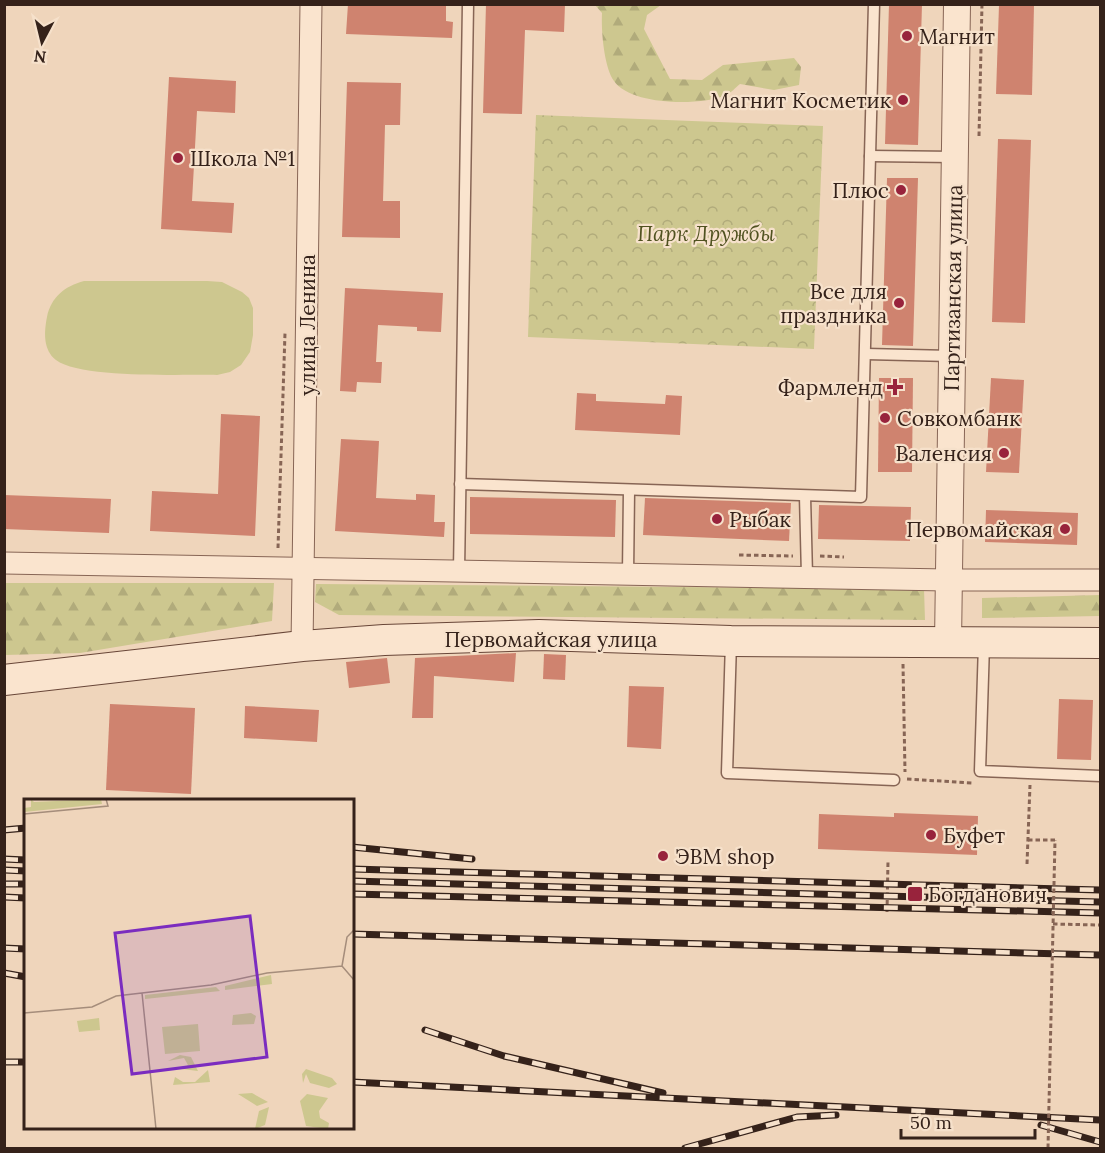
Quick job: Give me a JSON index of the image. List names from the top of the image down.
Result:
{
  "streets": {
    "main road": ["Первомайская улица"],
    "street": ["Партизанская улица", "улица Ленина"]
  },
  "crossings": [
    ["Партизанская улица", "Первомайская улица"],
    ["улица Ленина", "Первомайская улица"]
  ],
  "parks": ["Парк Дружбы"],
  "places": {
    "other": [
      "Магнит",
      "Магнит Косметик",
      "Школа №1",
      "Плюс",
      "Все для праздника",
      "Совкомбанк",
      "Валенсия",
      "Рыбак",
      "Первомайская",
      "Буфет",
      "ЭВМ shop"
    ],
    "health": ["Фармленд"],
    "transit": ["Богданович"]
  },
  "scale_bar": "50 m",
  "north": "bottom"
}
